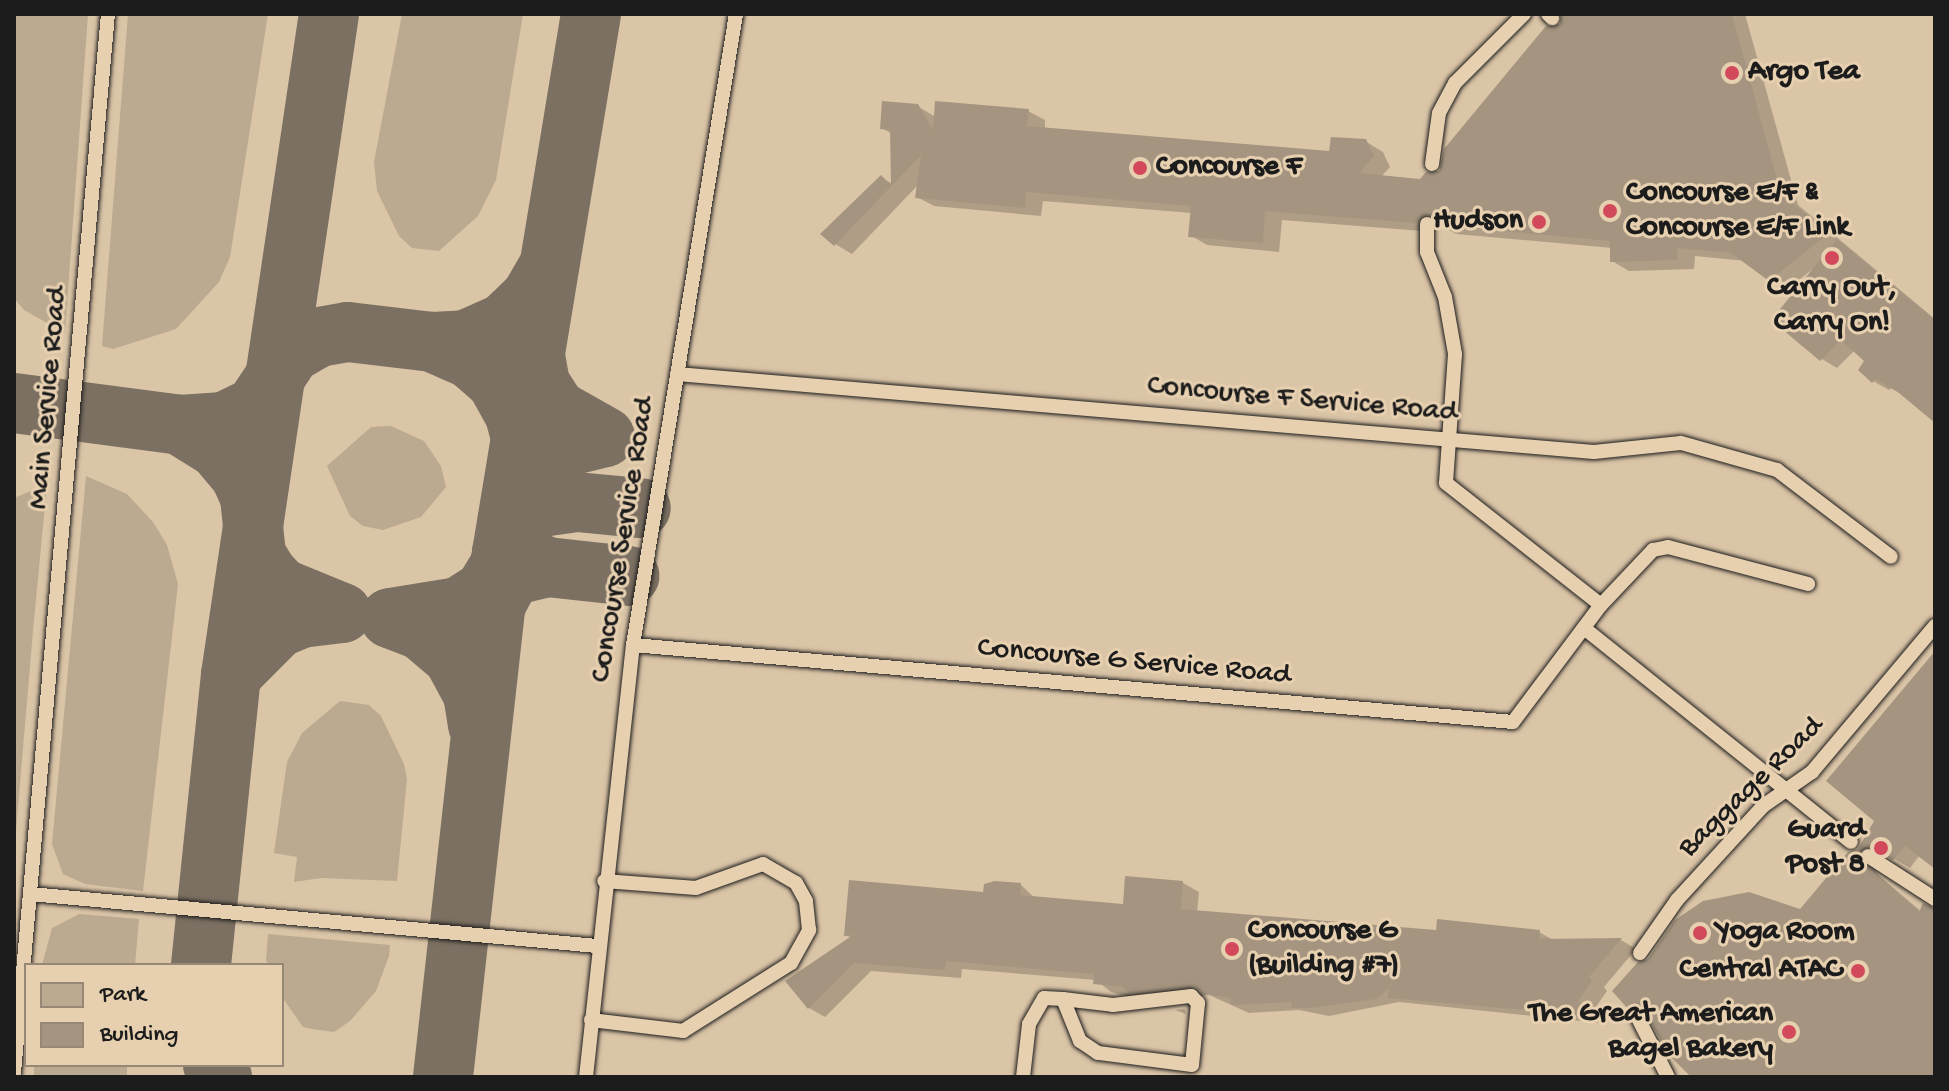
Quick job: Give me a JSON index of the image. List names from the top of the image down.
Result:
{
  "streets": {
    "lane": [
      "Main Service Road",
      "Concourse F Service Road",
      "Concourse Service Road",
      "Concourse G Service Road",
      "Baggage Road"
    ]
  },
  "crossings": [
    ["Concourse F Service Road", "Concourse Service Road"],
    ["Concourse Service Road", "Concourse G Service Road"]
  ],
  "places": [
    "Argo Tea",
    "Concourse F",
    "Concourse E/F & Concourse E/F Link",
    "Hudson",
    "Carry Out, Carry On!",
    "Guard Post 8",
    "Yoga Room",
    "Concourse G (Building #7)",
    "Central ATAC",
    "The Great American Bagel Bakery"
  ],
  "legend": ["Park", "Building"]
}
